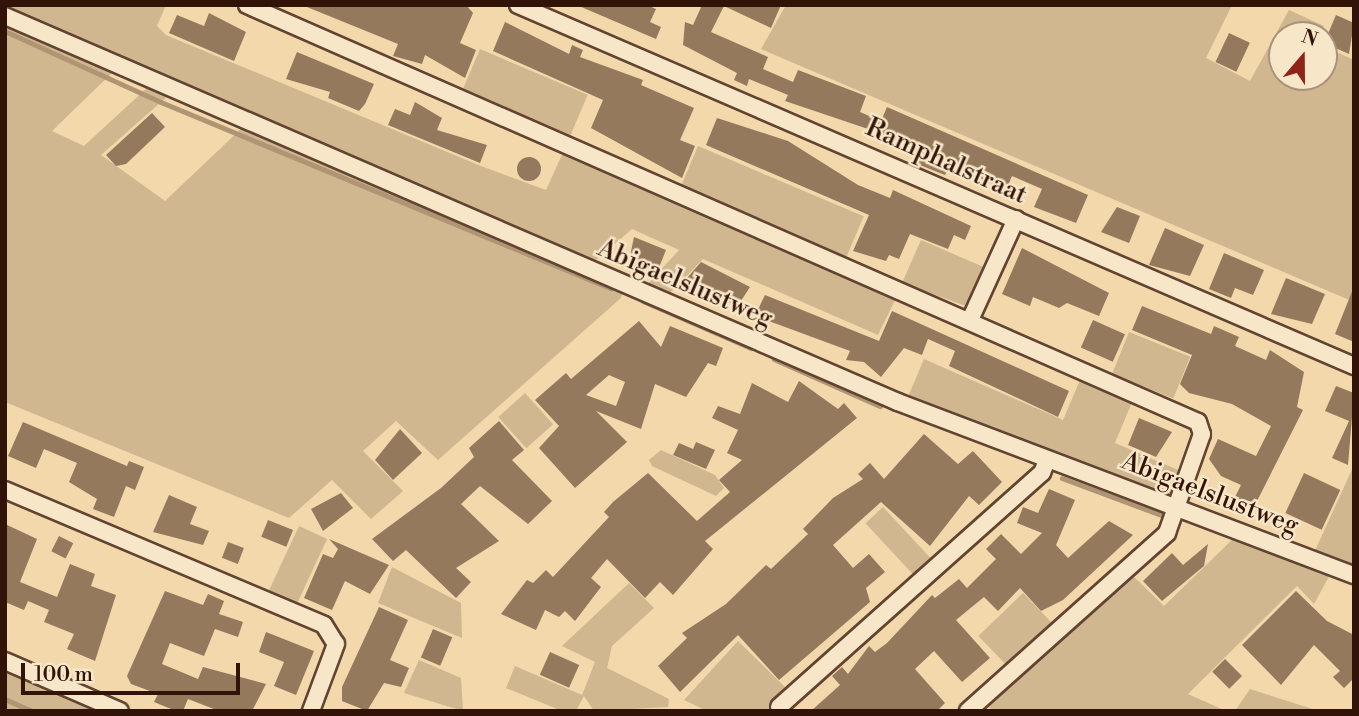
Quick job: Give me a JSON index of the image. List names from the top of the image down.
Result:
{
  "streets": {
    "street": ["Ramphalstraat", "Abigaelslustweg"]
  },
  "scale_bar": "100 m",
  "north": "top"
}
